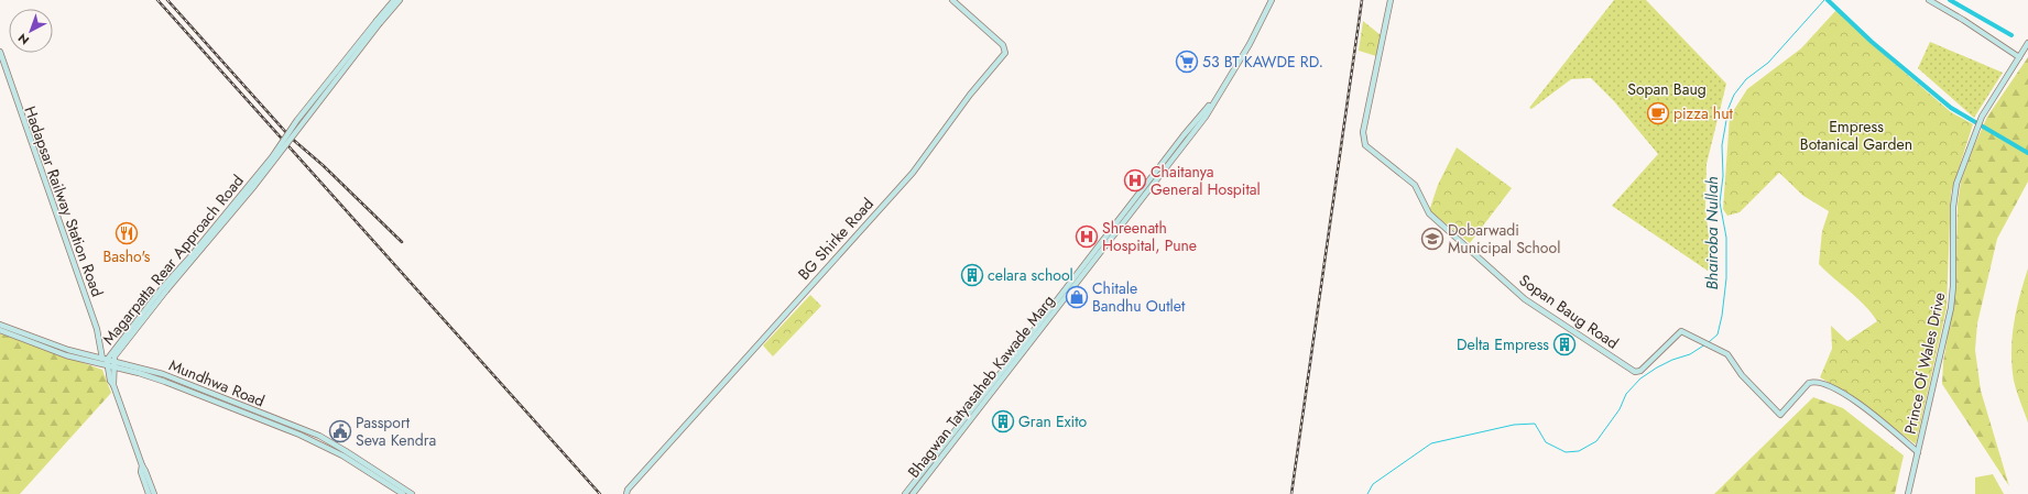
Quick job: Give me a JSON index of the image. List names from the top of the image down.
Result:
{
  "streets": {
    "street": [
      "Hadapsar Railway Station Road",
      "BG Shirke Road",
      "Magarpatta Rear Approach Road",
      "Sopan Baug Road",
      "Prince Of Wales Drive",
      "Mundhwa Road",
      "Bhagwan Tatyasaheb Kawade Marg"
    ]
  },
  "crossings": [
    ["Hadapsar Railway Station Road", "Magarpatta Rear Approach Road"],
    ["Hadapsar Railway Station Road", "Mundhwa Road"],
    ["Magarpatta Rear Approach Road", "Mundhwa Road"],
    ["Sopan Baug Road", "Prince Of Wales Drive"]
  ],
  "water": ["Bhairoba Nullah"],
  "parks": ["Sopan Baug", "Empress Botanical Garden"],
  "places": {
    "supermarket": ["53 BT KAWDE RD."],
    "cafe": ["pizza hut"],
    "hospital": ["Chaitanya General Hospital", "Shreenath Hospital, Pune"],
    "restaurant": ["Basho's"],
    "school or university": ["Dobarwadi Municipal School"],
    "building": ["celara school", "Delta Empress", "Gran Exito"],
    "shop": ["Chitale Bandhu Outlet"],
    "public building": ["Passport Seva Kendra"]
  },
  "north": "bottom left"
}
